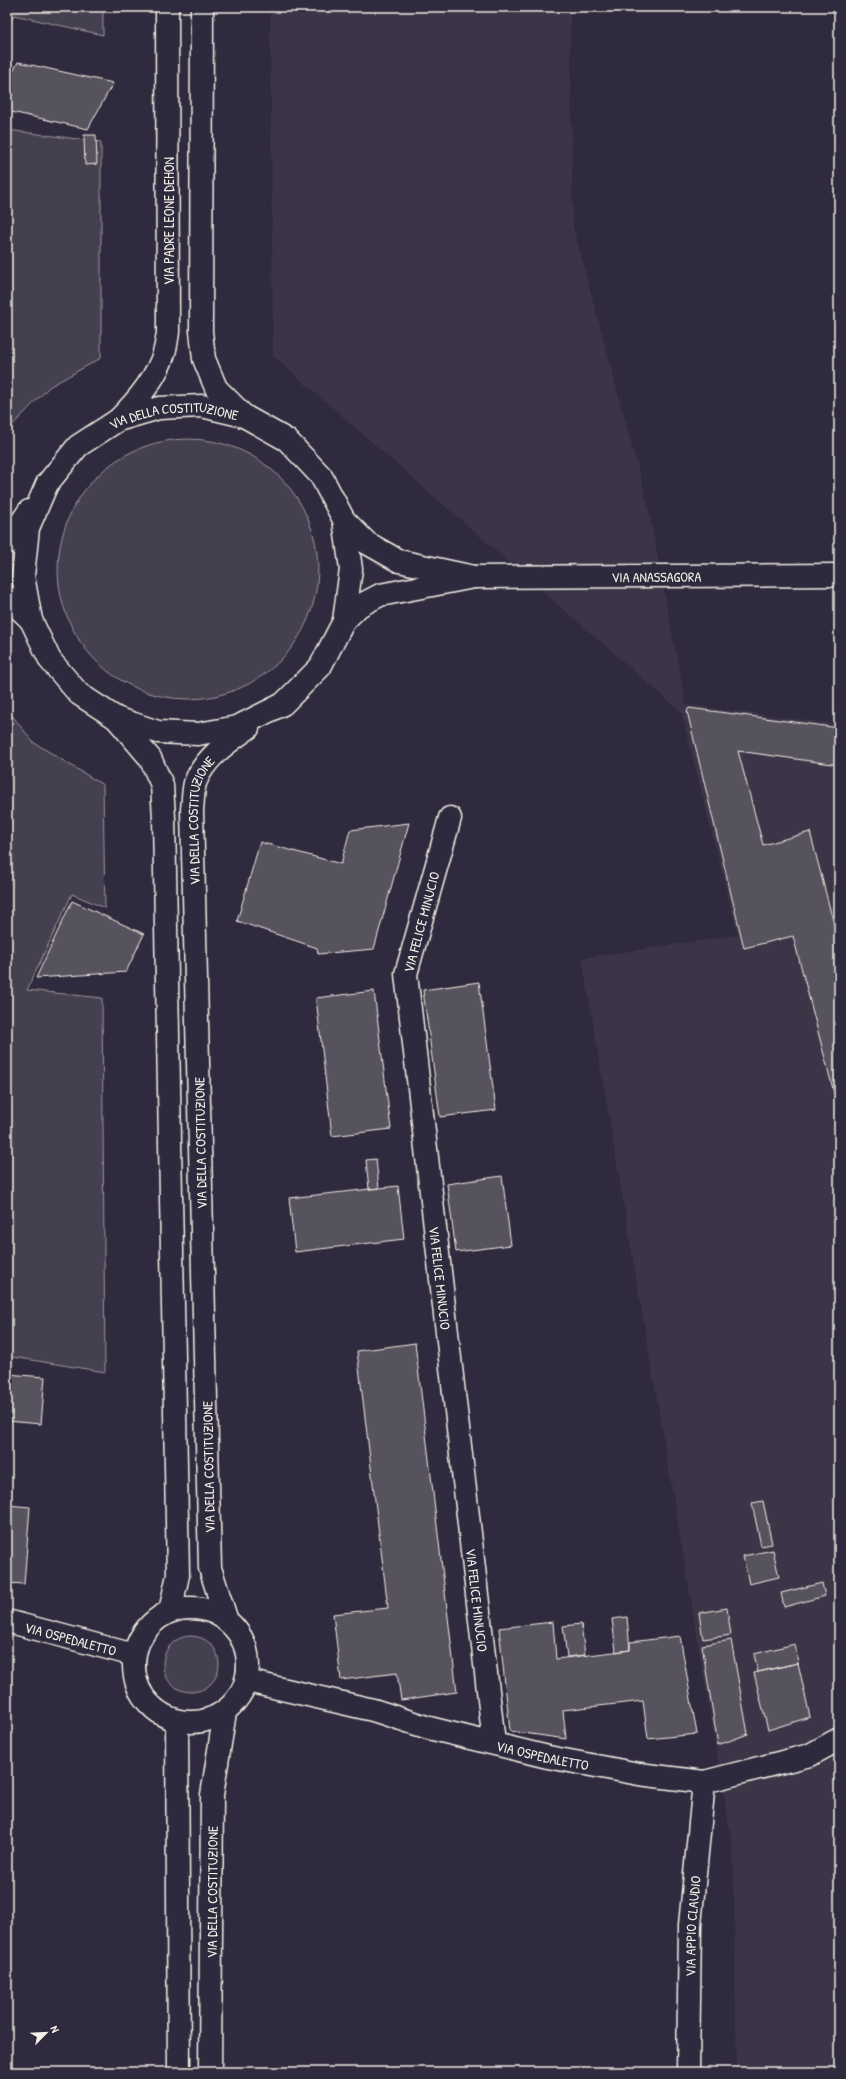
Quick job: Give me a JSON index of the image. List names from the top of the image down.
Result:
{
  "streets": {
    "street": [
      "VIA PADRE LEONE DEHON",
      "VIA DELLA COSTITUZIONE",
      "VIA ANASSAGORA",
      "VIA FELICE MINUCIO",
      "VIA OSPEDALETTO",
      "VIA APPIO CLAUDIO"
    ]
  },
  "crossings": [
    ["VIA PADRE LEONE DEHON", "VIA DELLA COSTITUZIONE"],
    ["VIA DELLA COSTITUZIONE", "VIA ANASSAGORA"],
    ["VIA DELLA COSTITUZIONE", "VIA OSPEDALETTO"],
    ["VIA FELICE MINUCIO", "VIA OSPEDALETTO"],
    ["VIA OSPEDALETTO", "VIA APPIO CLAUDIO"]
  ],
  "north": "top right"
}
